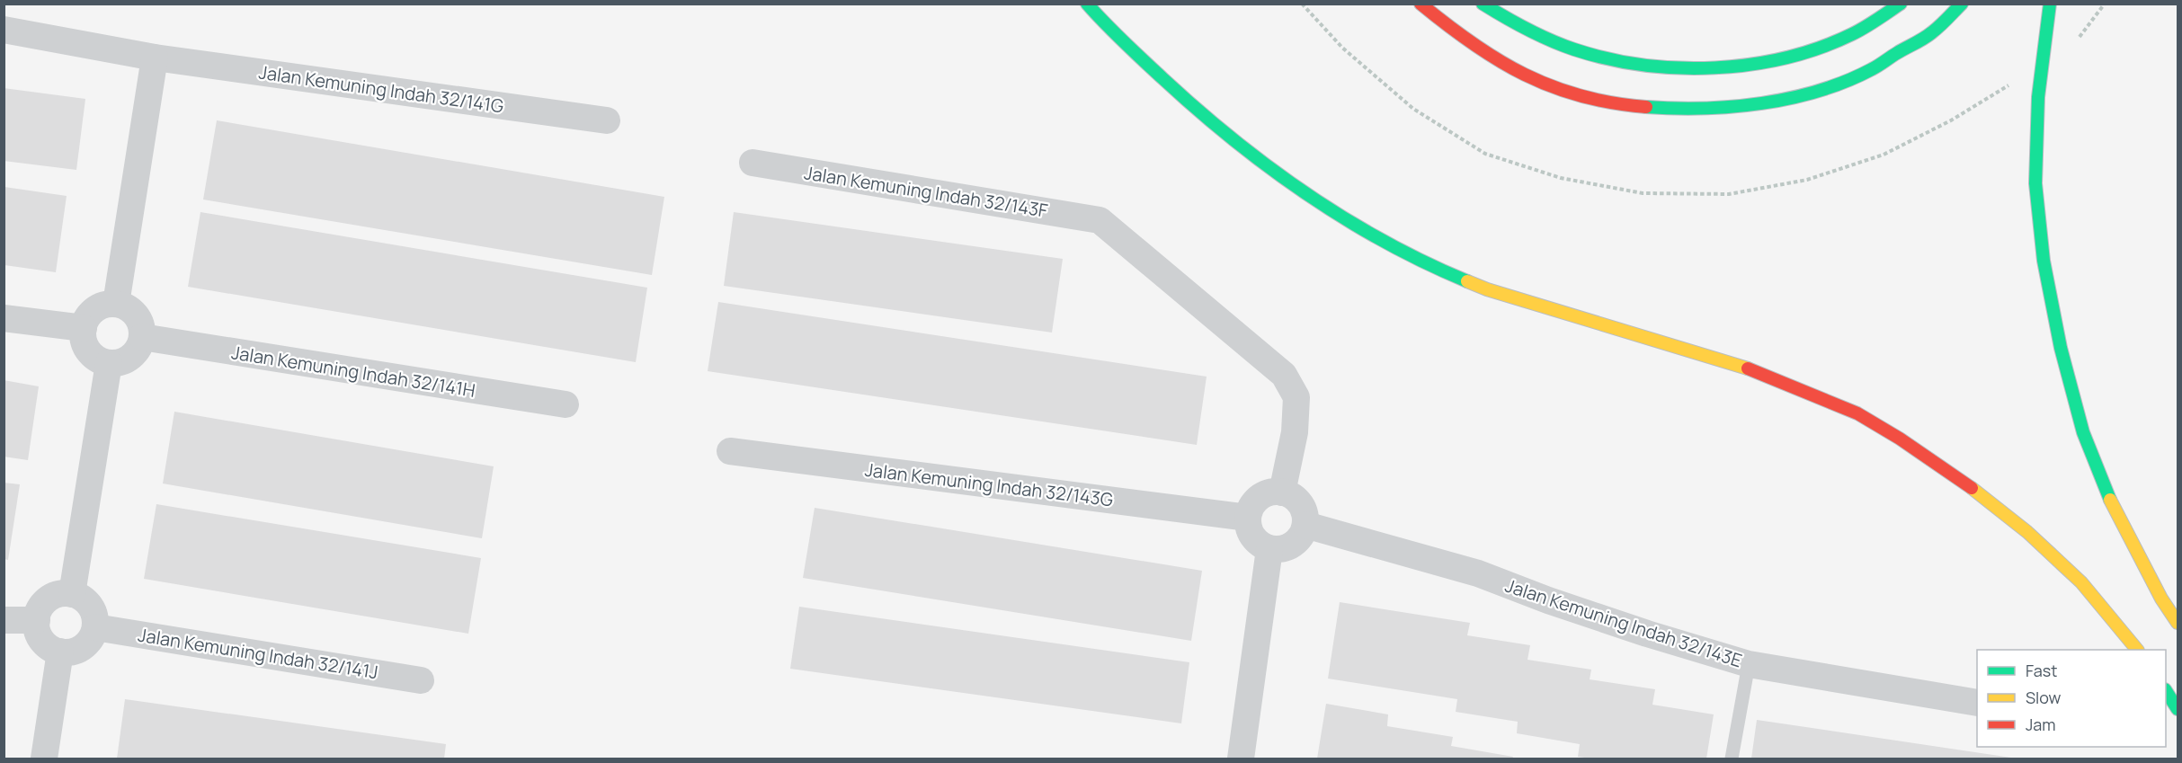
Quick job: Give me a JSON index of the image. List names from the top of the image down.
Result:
{
  "streets": {
    "street": [
      "Jalan Kemuning Indah 32/141G",
      "Jalan Kemuning Indah 32/143F",
      "Jalan Kemuning Indah 32/141H",
      "Jalan Kemuning Indah 32/143G",
      "Jalan Kemuning Indah 32/143E",
      "Jalan Kemuning Indah 32/141J"
    ]
  },
  "crossings": [
    ["Jalan Kemuning Indah 32/143F", "Jalan Kemuning Indah 32/143G"],
    ["Jalan Kemuning Indah 32/143F", "Jalan Kemuning Indah 32/143E"],
    ["Jalan Kemuning Indah 32/143G", "Jalan Kemuning Indah 32/143E"]
  ],
  "legend": ["Fast", "Slow", "Jam"]
}
